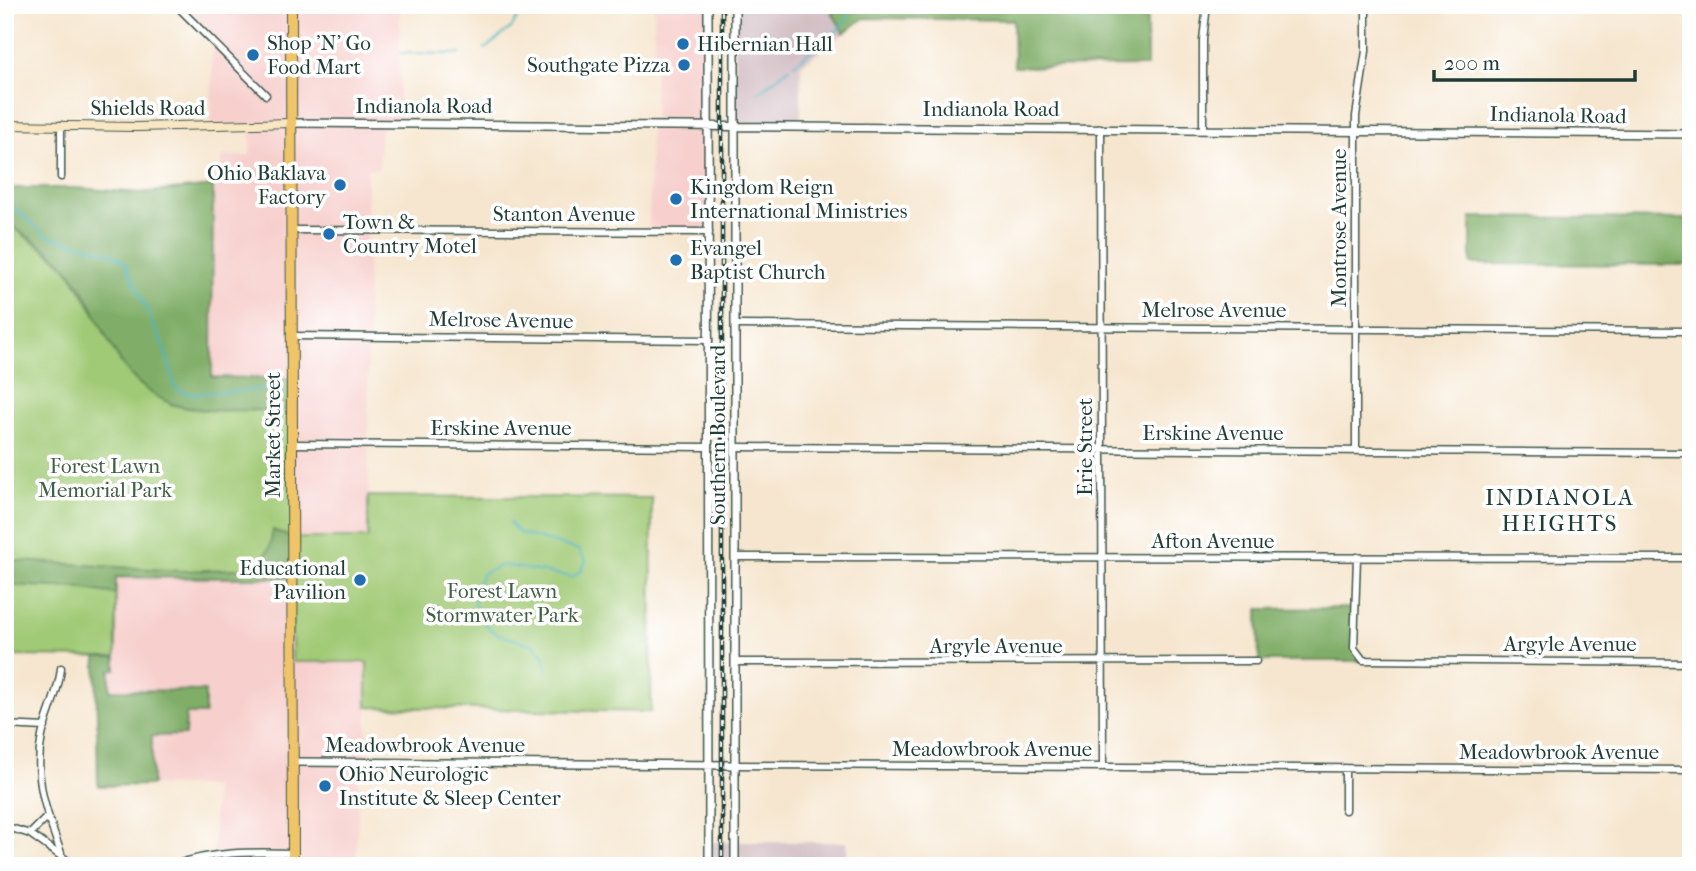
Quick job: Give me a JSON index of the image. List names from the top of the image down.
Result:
{
  "streets": {
    "main road": ["Shields Road", "Market Street"],
    "street": [
      "Indianola Road",
      "Stanton Avenue",
      "Montrose Avenue",
      "Melrose Avenue",
      "Erskine Avenue",
      "Southern Boulevard",
      "Erie Street",
      "Afton Avenue",
      "Argyle Avenue",
      "Meadowbrook Avenue"
    ]
  },
  "crossings": [
    ["Indianola Road", "Shields Road"],
    ["Indianola Road", "Montrose Avenue"],
    ["Indianola Road", "Market Street"],
    ["Indianola Road", "Southern Boulevard"],
    ["Indianola Road", "Erie Street"],
    ["Shields Road", "Market Street"],
    ["Stanton Avenue", "Market Street"],
    ["Stanton Avenue", "Southern Boulevard"],
    ["Montrose Avenue", "Melrose Avenue"],
    ["Montrose Avenue", "Erskine Avenue"],
    ["Melrose Avenue", "Market Street"],
    ["Melrose Avenue", "Southern Boulevard"],
    ["Melrose Avenue", "Erie Street"],
    ["Erskine Avenue", "Market Street"],
    ["Erskine Avenue", "Southern Boulevard"],
    ["Erskine Avenue", "Erie Street"],
    ["Market Street", "Meadowbrook Avenue"],
    ["Southern Boulevard", "Afton Avenue"],
    ["Southern Boulevard", "Argyle Avenue"],
    ["Southern Boulevard", "Meadowbrook Avenue"],
    ["Erie Street", "Afton Avenue"],
    ["Erie Street", "Argyle Avenue"],
    ["Erie Street", "Meadowbrook Avenue"],
    ["Afton Avenue", "Argyle Avenue"]
  ],
  "districts": ["INDIANOLA HEIGHTS"],
  "parks": ["Forest Lawn Memorial Park", "Forest Lawn Stormwater Park"],
  "places": [
    "Hibernian Hall",
    "Shop 'N' Go Food Mart",
    "Southgate Pizza",
    "Ohio Baklava Factory",
    "Kingdom Reign International Ministries",
    "Town & Country Motel",
    "Evangel Baptist Church",
    "Educational Pavilion",
    "Ohio Neurologic Institute & Sleep Center"
  ],
  "scale_bar": "200 m"
}
